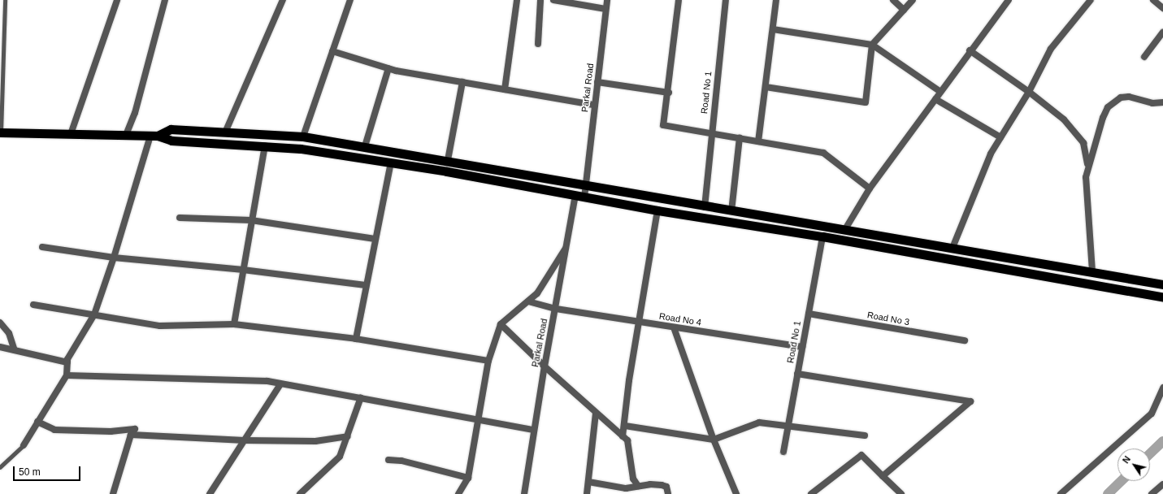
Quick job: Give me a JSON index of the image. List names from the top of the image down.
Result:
{
  "streets": {
    "street": [
      "Parkal Road",
      "Road No 1",
      "Road No 3",
      "Road No 4"
    ]
  },
  "crossings": [
    ["Parkal Road", "Road No 4"],
    ["Road No 1", "Road No 3"],
    ["Road No 1", "Road No 4"]
  ],
  "scale_bar": "50 m",
  "north": "top left"
}
